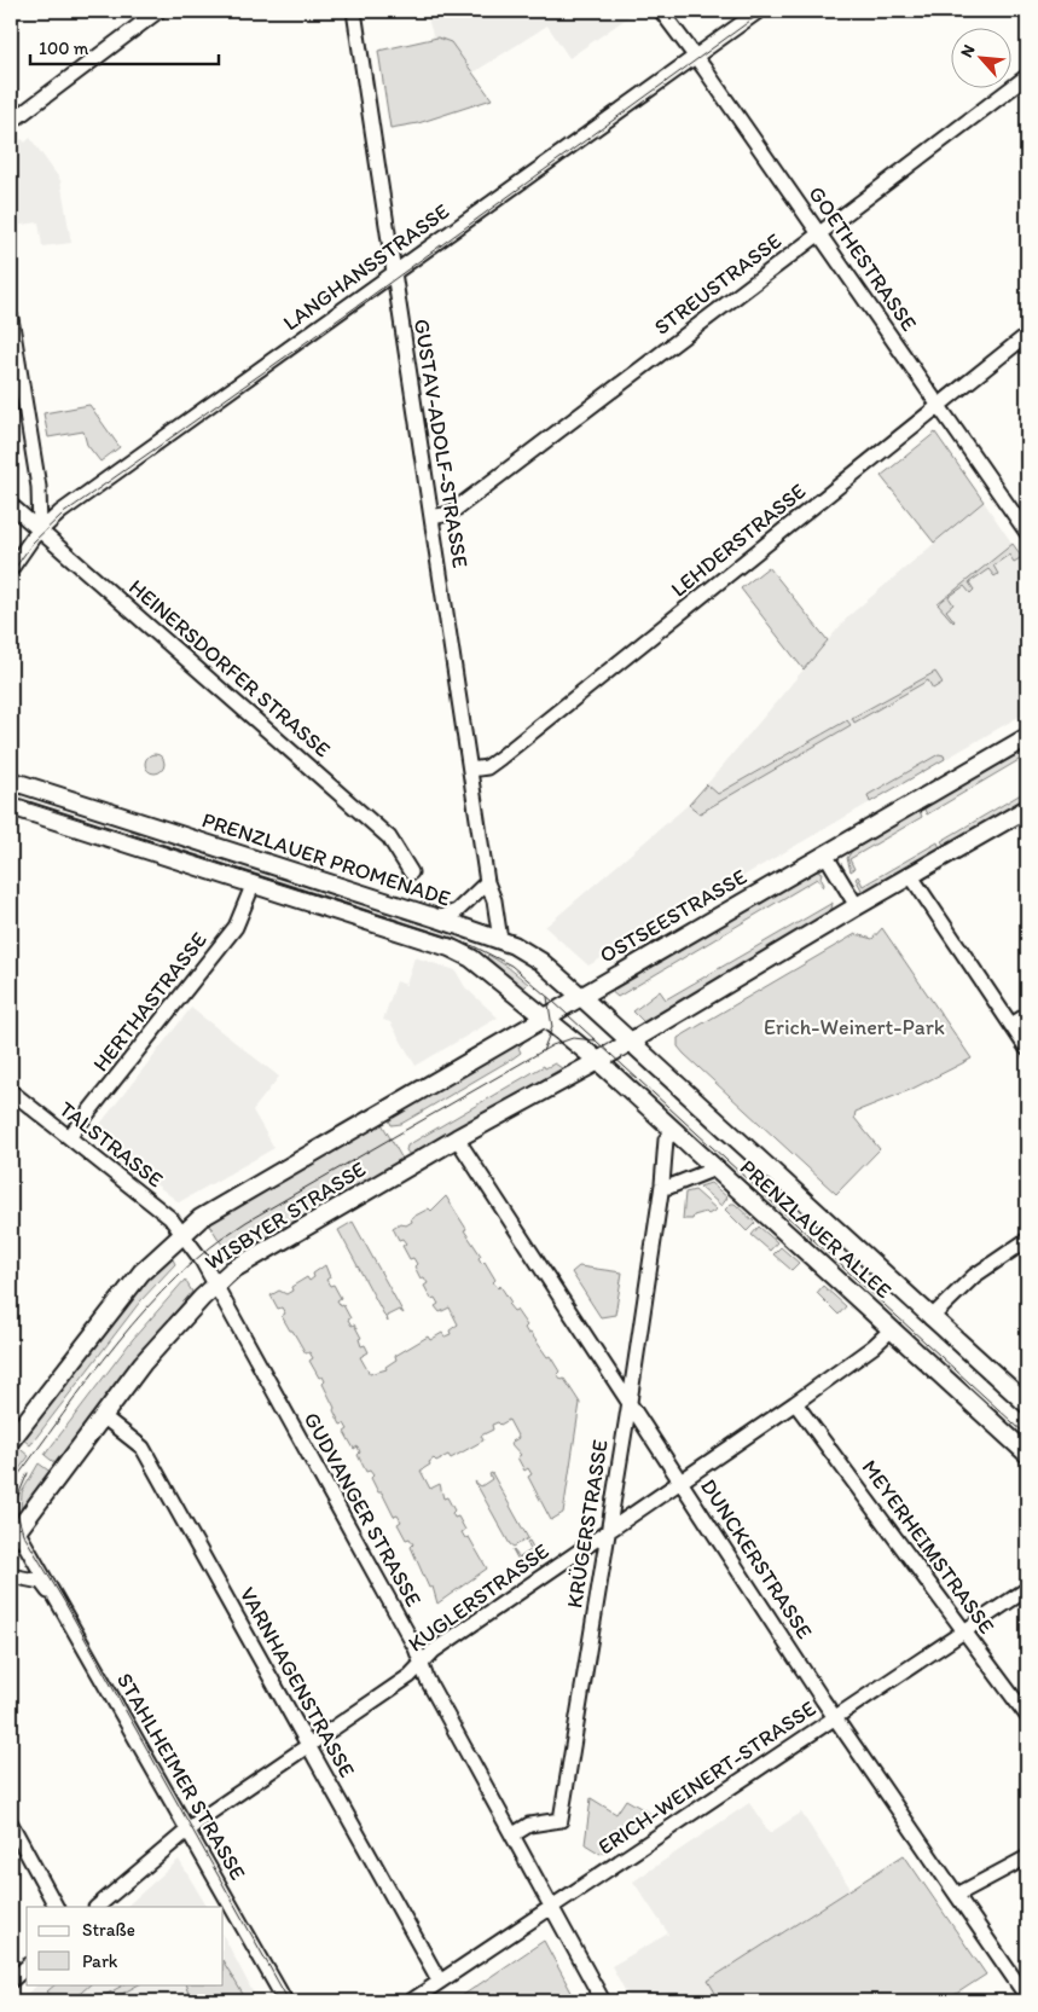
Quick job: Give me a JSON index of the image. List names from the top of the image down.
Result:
{
  "streets": {
    "main road": [
      "PRENZLAUER PROMENADE",
      "OSTSEESTRASSE",
      "WISBYER STRASSE",
      "PRENZLAUER ALLEE"
    ],
    "street": [
      "GOETHESTRASSE",
      "LANGHANSSTRASSE",
      "STREUSTRASSE",
      "GUSTAV-ADOLF-STRASSE",
      "LEHDERSTRASSE",
      "HEINERSDORFER STRASSE",
      "HERTHASTRASSE",
      "TALSTRASSE",
      "GUDVANGER STRASSE",
      "KRÜGERSTRASSE",
      "MEYERHEIMSTRASSE",
      "DUNCKERSTRASSE",
      "KUGLERSTRASSE",
      "VARNHAGENSTRASSE",
      "STAHLHEIMER STRASSE",
      "ERICH-WEINERT-STRASSE"
    ]
  },
  "crossings": [
    ["GOETHESTRASSE", "LANGHANSSTRASSE"],
    ["GOETHESTRASSE", "STREUSTRASSE"],
    ["GOETHESTRASSE", "LEHDERSTRASSE"],
    ["LANGHANSSTRASSE", "GUSTAV-ADOLF-STRASSE"],
    ["LANGHANSSTRASSE", "HEINERSDORFER STRASSE"],
    ["STREUSTRASSE", "GUSTAV-ADOLF-STRASSE"],
    ["GUSTAV-ADOLF-STRASSE", "LEHDERSTRASSE"],
    ["GUSTAV-ADOLF-STRASSE", "PRENZLAUER PROMENADE"],
    ["PRENZLAUER PROMENADE", "OSTSEESTRASSE"],
    ["PRENZLAUER PROMENADE", "PRENZLAUER ALLEE"],
    ["OSTSEESTRASSE", "WISBYER STRASSE"],
    ["OSTSEESTRASSE", "PRENZLAUER ALLEE"],
    ["HERTHASTRASSE", "TALSTRASSE"],
    ["TALSTRASSE", "WISBYER STRASSE"],
    ["TALSTRASSE", "GUDVANGER STRASSE"],
    ["WISBYER STRASSE", "PRENZLAUER ALLEE"],
    ["WISBYER STRASSE", "GUDVANGER STRASSE"],
    ["WISBYER STRASSE", "DUNCKERSTRASSE"],
    ["WISBYER STRASSE", "VARNHAGENSTRASSE"],
    ["WISBYER STRASSE", "STAHLHEIMER STRASSE"],
    ["PRENZLAUER ALLEE", "KRÜGERSTRASSE"],
    ["PRENZLAUER ALLEE", "KUGLERSTRASSE"],
    ["GUDVANGER STRASSE", "KRÜGERSTRASSE"],
    ["GUDVANGER STRASSE", "KUGLERSTRASSE"],
    ["GUDVANGER STRASSE", "ERICH-WEINERT-STRASSE"],
    ["KRÜGERSTRASSE", "DUNCKERSTRASSE"],
    ["KRÜGERSTRASSE", "KUGLERSTRASSE"],
    ["MEYERHEIMSTRASSE", "KUGLERSTRASSE"],
    ["MEYERHEIMSTRASSE", "ERICH-WEINERT-STRASSE"],
    ["DUNCKERSTRASSE", "KUGLERSTRASSE"],
    ["DUNCKERSTRASSE", "ERICH-WEINERT-STRASSE"],
    ["KUGLERSTRASSE", "VARNHAGENSTRASSE"],
    ["KUGLERSTRASSE", "STAHLHEIMER STRASSE"],
    ["VARNHAGENSTRASSE", "ERICH-WEINERT-STRASSE"]
  ],
  "parks": ["Erich-Weinert-Park"],
  "legend": ["Straße", "Park"],
  "scale_bar": "100 m",
  "north": "top left"
}
